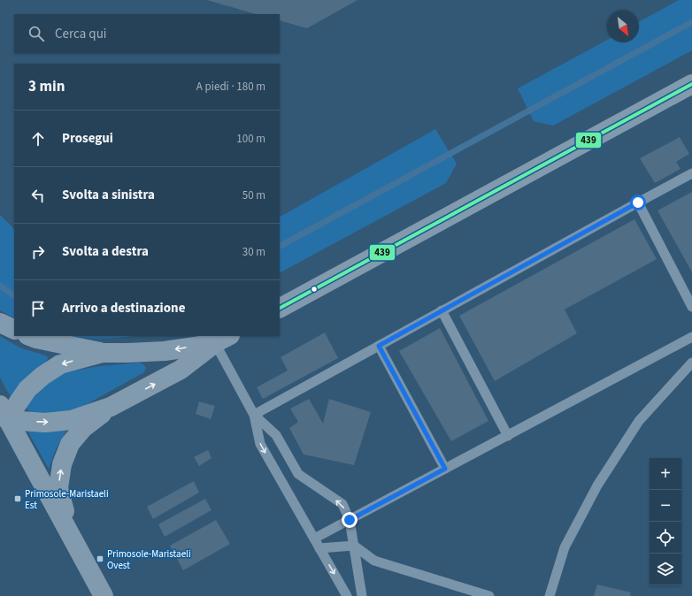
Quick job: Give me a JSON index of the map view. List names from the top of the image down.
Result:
{
  "places": {
    "transit": ["Primosole-Maristaeli Est", "Primosole-Maristaeli Ovest"]
  },
  "lines": ["transit line 439"],
  "north": "bottom right",
  "page": {
    "search": "Cerca qui",
    "heading": ["3 min", "A piedi · 180 m"],
    "list": [
      ["Prosegui", "100 m"],
      ["Svolta a sinistra", "50 m"],
      ["Svolta a destra", "30 m"],
      "Arrivo a destinazione"
    ],
    "map_buttons": ["+", "−"]
  }
}
